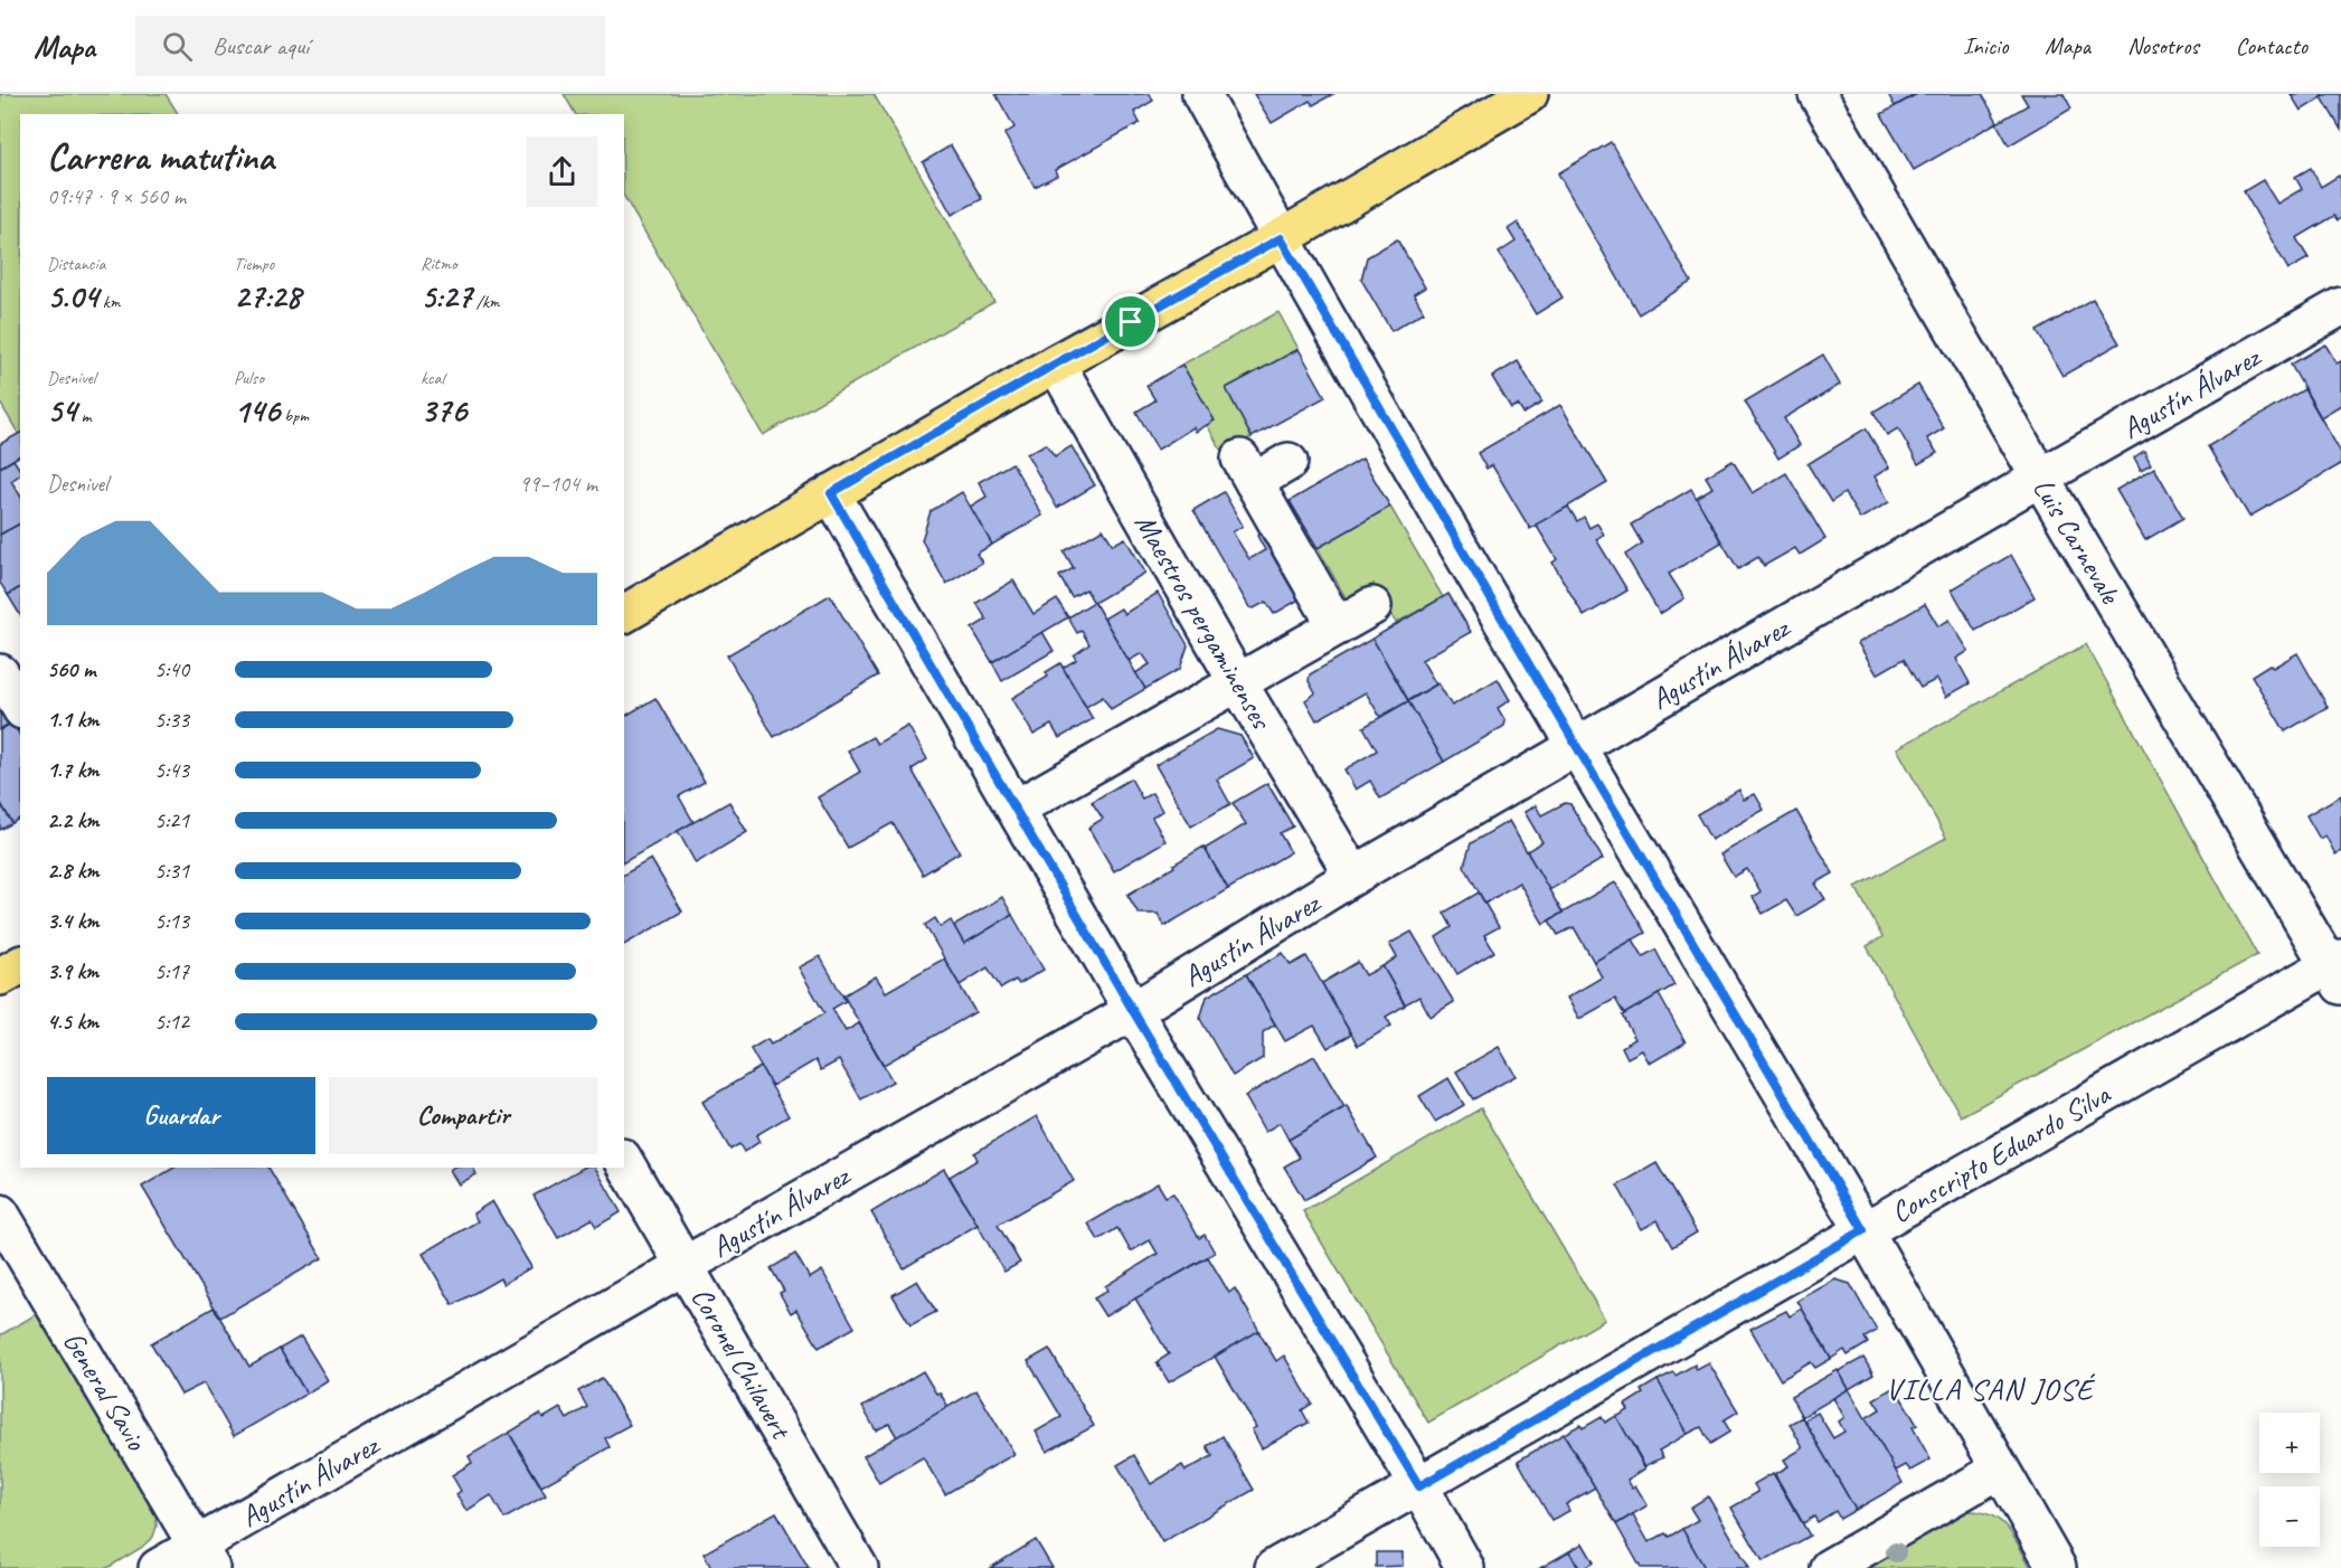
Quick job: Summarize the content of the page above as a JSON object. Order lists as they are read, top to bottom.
{
  "streets": {
    "street": [
      "Agustín Álvarez",
      "Luis Carnevale",
      "Maestros pergaminenses",
      "Conscripto Eduardo Silva",
      "Coronel Chilavert",
      "General Savio"
    ]
  },
  "crossings": [
    ["Agustín Álvarez", "Luis Carnevale"],
    ["Agustín Álvarez", "Maestros pergaminenses"],
    ["Agustín Álvarez", "Coronel Chilavert"],
    ["Agustín Álvarez", "General Savio"],
    ["Luis Carnevale", "Conscripto Eduardo Silva"]
  ],
  "districts": ["VILLA SAN JOSÉ"],
  "page": {
    "header": "Mapa",
    "search": "Buscar aquí",
    "nav": [
      "Inicio",
      "Mapa",
      "Nosotros",
      "Contacto"
    ],
    "heading": ["Carrera matutina", "09:47 · 9 × 560 m"],
    "stats": [
      ["Distancia", "5.04 km"],
      ["Tiempo", "27:28"],
      ["Ritmo", "5:27 /km"],
      ["Desnivel", "54 m"],
      ["Pulso", "146 bpm"],
      ["kcal", "376"]
    ],
    "chart": ["Desnivel", "99–104 m"],
    "list": [
      {
        "name": "560 m",
        "note": "5:40"
      },
      {
        "name": "1.1 km",
        "note": "5:33"
      },
      {
        "name": "1.7 km",
        "note": "5:43"
      },
      {
        "name": "2.2 km",
        "note": "5:21"
      },
      {
        "name": "2.8 km",
        "note": "5:31"
      },
      {
        "name": "3.4 km",
        "note": "5:13"
      },
      {
        "name": "3.9 km",
        "note": "5:17"
      },
      {
        "name": "4.5 km",
        "note": "5:12"
      }
    ],
    "buttons": ["Guardar", "Compartir"],
    "map_buttons": ["+", "−"]
  }
}
